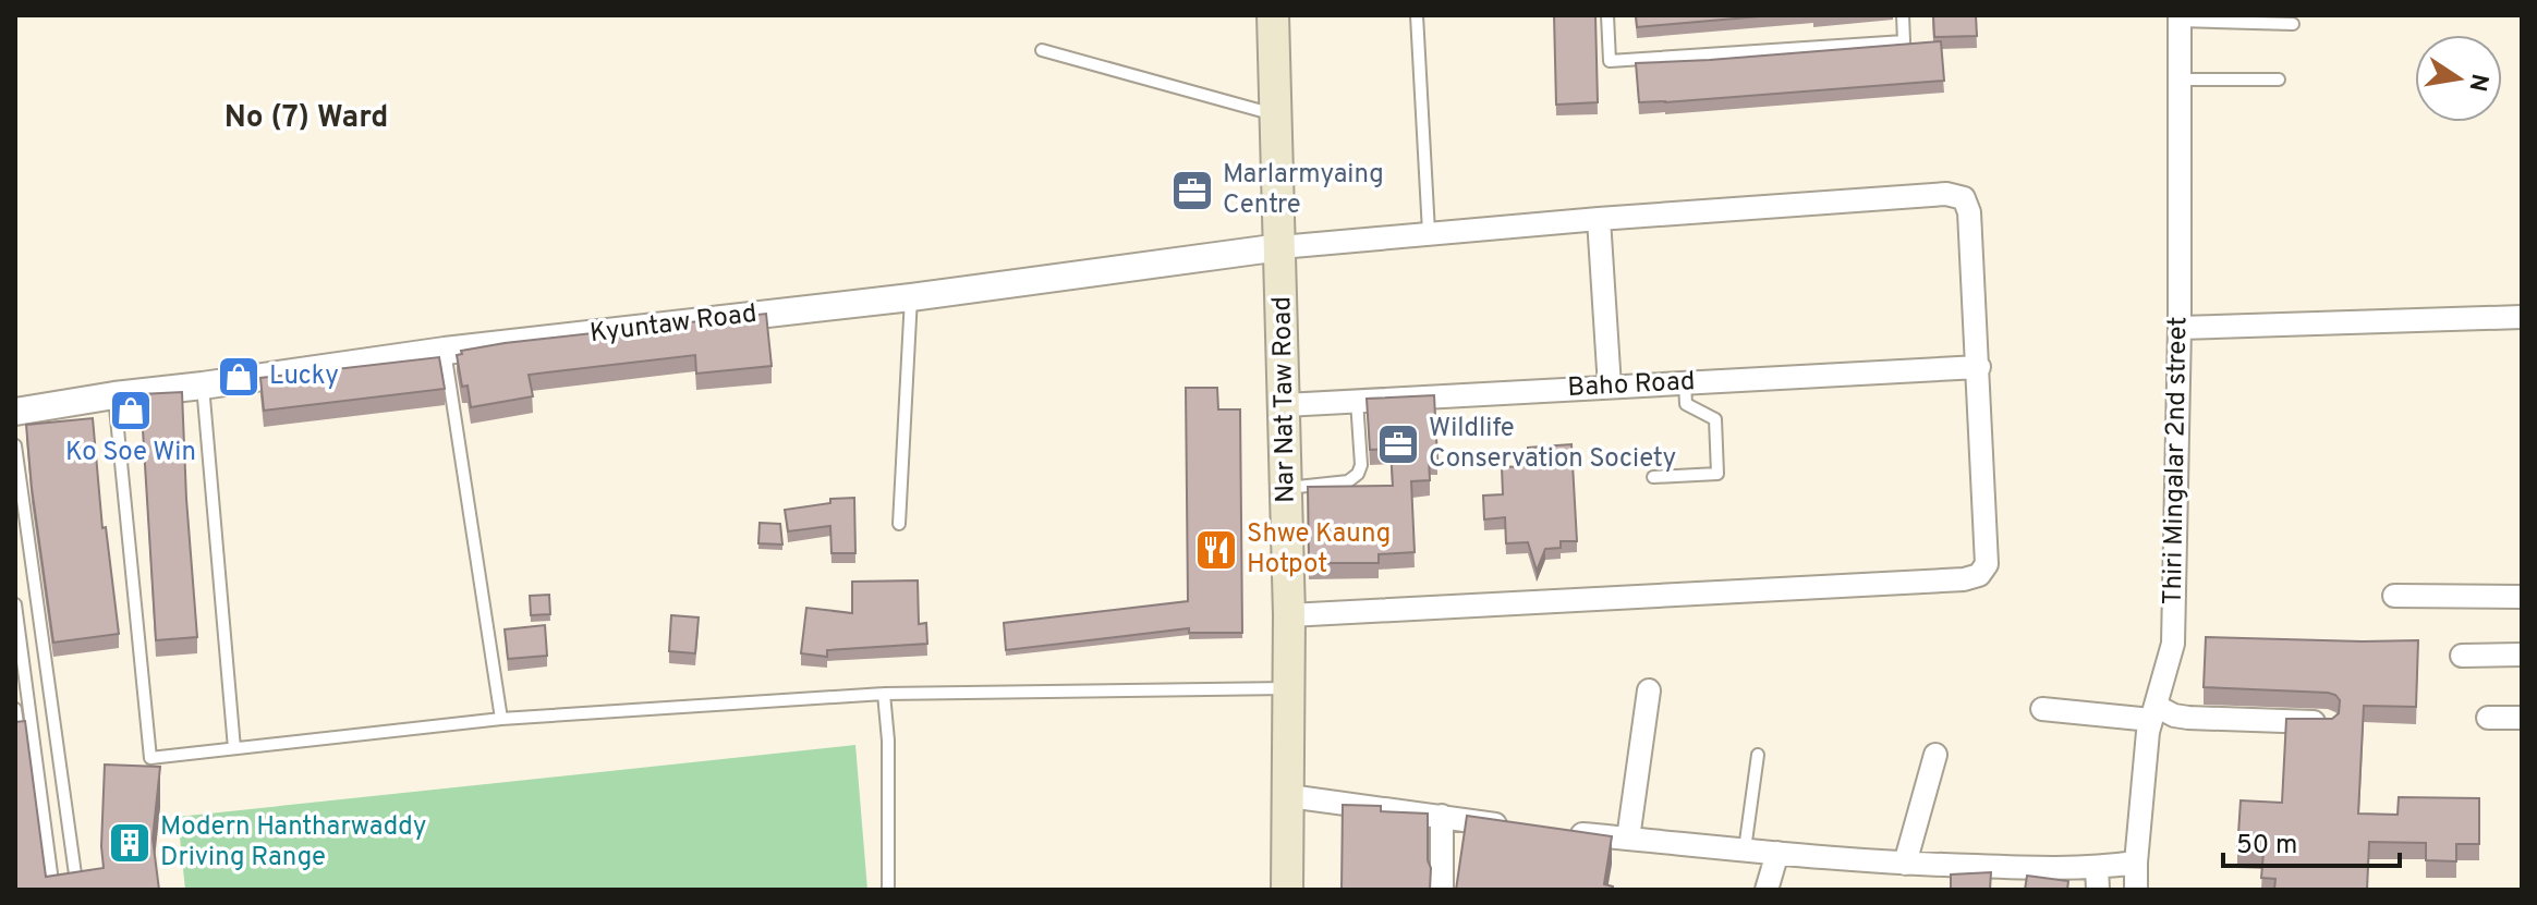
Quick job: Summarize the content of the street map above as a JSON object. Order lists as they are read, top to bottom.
{
  "streets": {
    "main road": ["Nar Nat Taw Road"],
    "street": ["Kyuntaw Road", "Baho Road", "Thiri Mingalar 2nd street"]
  },
  "crossings": [
    ["Kyuntaw Road", "Nar Nat Taw Road"],
    ["Baho Road", "Nar Nat Taw Road"]
  ],
  "districts": ["No (7) Ward"],
  "places": {
    "office": ["Marlarmyaing Centre", "Wildlife Conservation Society"],
    "shop": ["Lucky", "Ko Soe Win"],
    "restaurant": ["Shwe Kaung Hotpot"],
    "building": ["Modern Hantharwaddy Driving Range"]
  },
  "scale_bar": "50 m",
  "north": "right"
}
